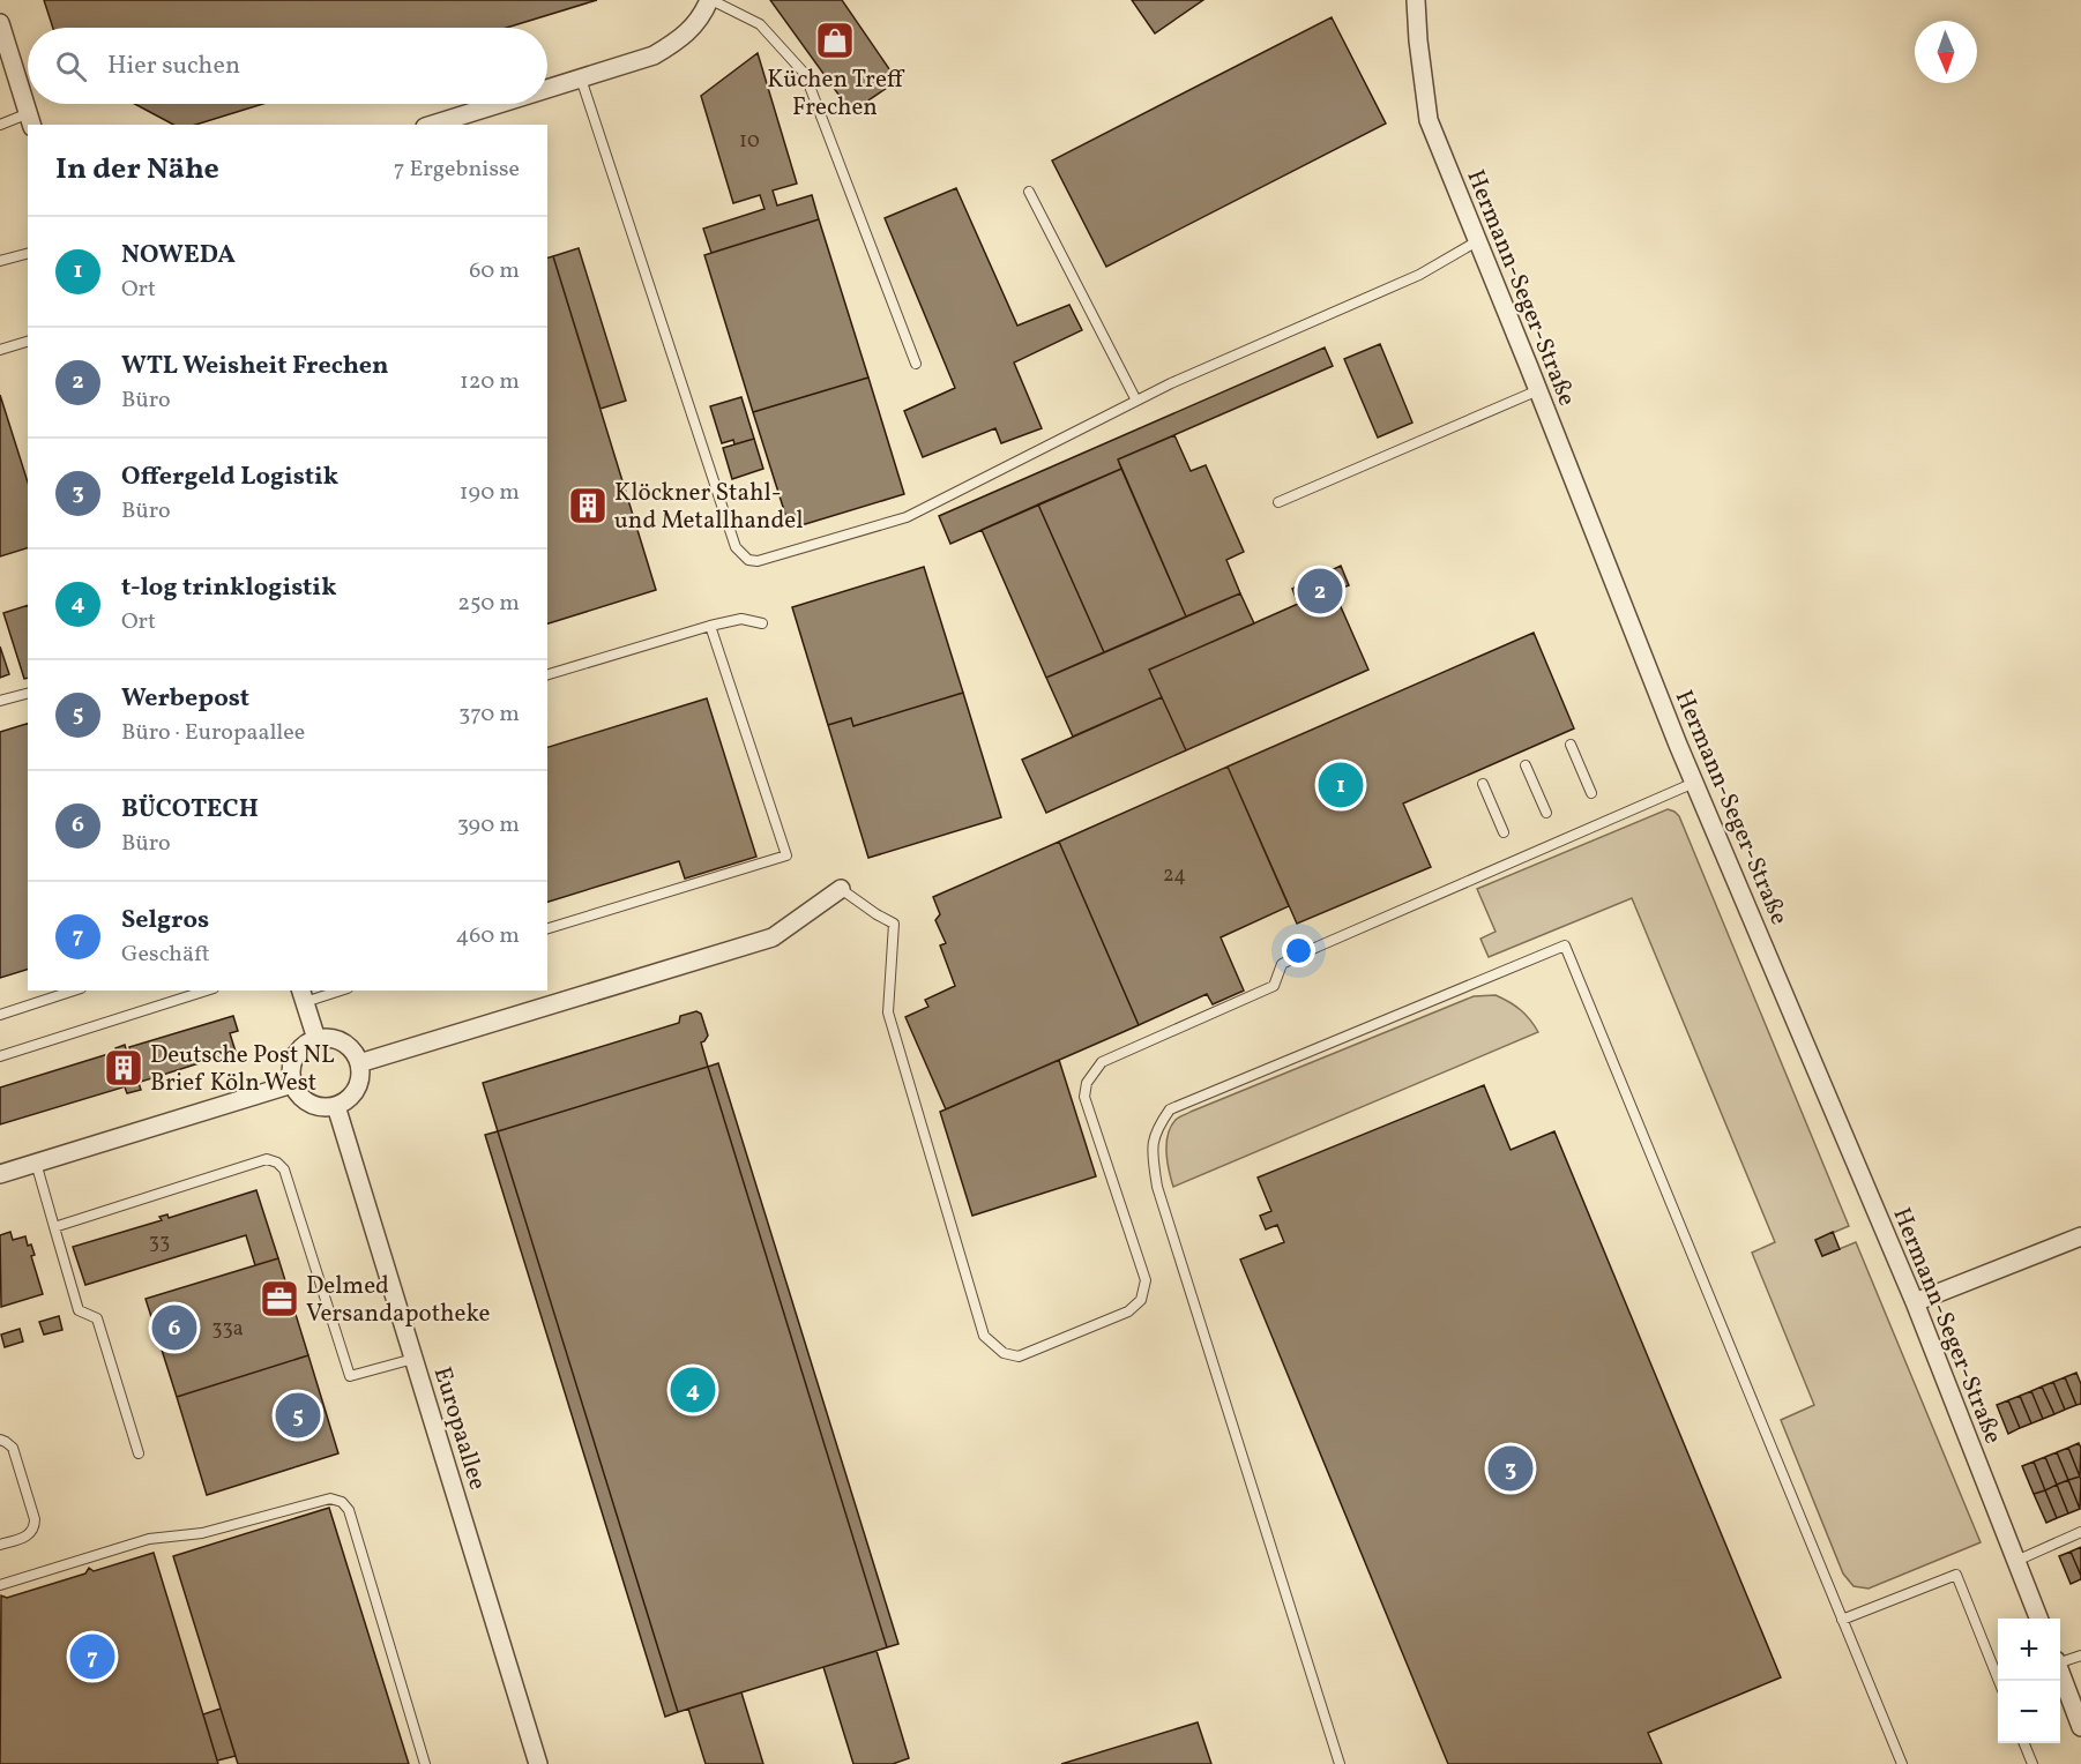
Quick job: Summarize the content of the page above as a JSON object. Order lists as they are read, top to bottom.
{
  "streets": {
    "street": ["Hermann-Seger-Straße", "Europaallee"]
  },
  "places": {
    "shop": ["Küchen Treff Frechen"],
    "building": ["Klöckner Stahl- und Metallhandel", "Deutsche Post NL Brief Köln West"],
    "office": ["Delmed Versandapotheke"]
  },
  "house_numbers": [
    "10",
    "24",
    "33",
    "33a"
  ],
  "north": "bottom",
  "page": {
    "search": "Hier suchen",
    "heading": ["In der Nähe", "7 Ergebnisse"],
    "list": [
      {
        "mark": "1",
        "name": "NOWEDA",
        "note": "Ort",
        "value": "60 m"
      },
      {
        "mark": "2",
        "name": "WTL Weisheit Frechen",
        "note": "Büro",
        "value": "120 m"
      },
      {
        "mark": "3",
        "name": "Offergeld Logistik",
        "note": "Büro",
        "value": "190 m"
      },
      {
        "mark": "4",
        "name": "t-log trinklogistik",
        "note": "Ort",
        "value": "250 m"
      },
      {
        "mark": "5",
        "name": "Werbepost",
        "note": "Büro · Europaallee",
        "value": "370 m"
      },
      {
        "mark": "6",
        "name": "BÜCOTECH",
        "note": "Büro",
        "value": "390 m"
      },
      {
        "mark": "7",
        "name": "Selgros",
        "note": "Geschäft",
        "value": "460 m"
      }
    ],
    "pins": [
      "2",
      "1",
      "6",
      "4",
      "5",
      "3",
      "7"
    ],
    "map_buttons": ["+", "−"]
  }
}
